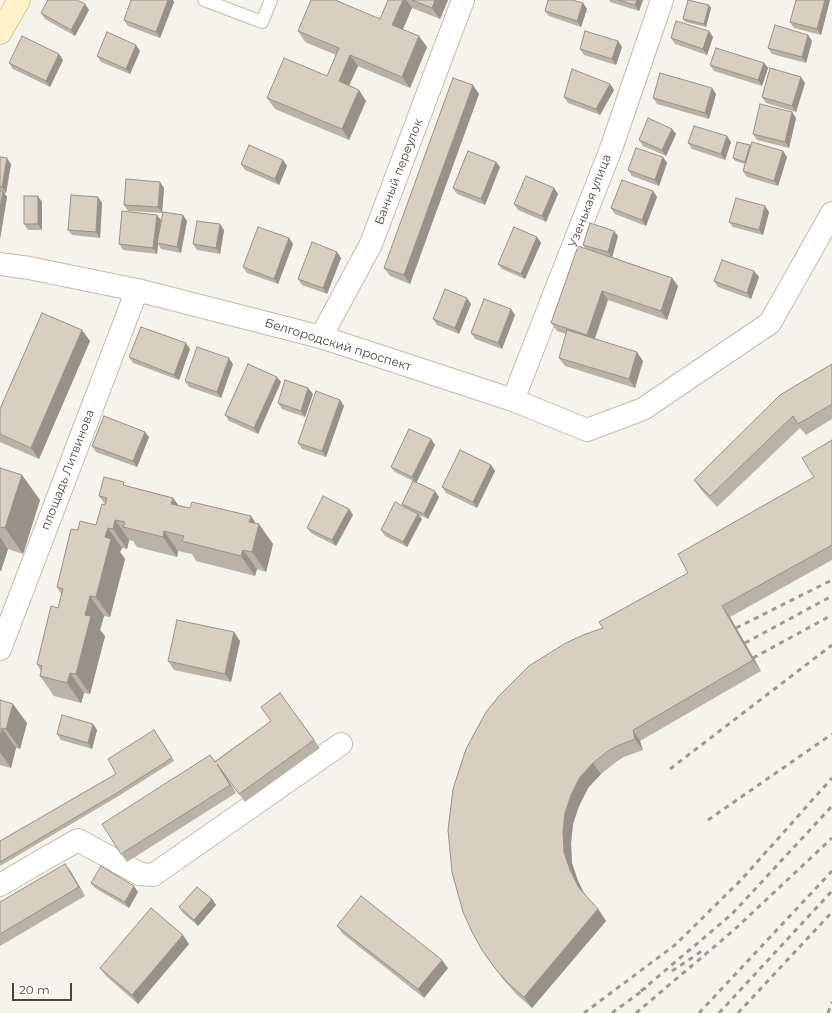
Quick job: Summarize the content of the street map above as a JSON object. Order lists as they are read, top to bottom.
{
  "streets": {
    "street": [
      "Банный переулок",
      "Узенькая улица",
      "Белгородский проспект",
      "площадь Литвинова"
    ]
  },
  "crossings": [
    ["Банный переулок", "Белгородский проспект"],
    ["Узенькая улица", "Белгородский проспект"],
    ["Белгородский проспект", "площадь Литвинова"]
  ],
  "scale_bar": "20 m"
}
